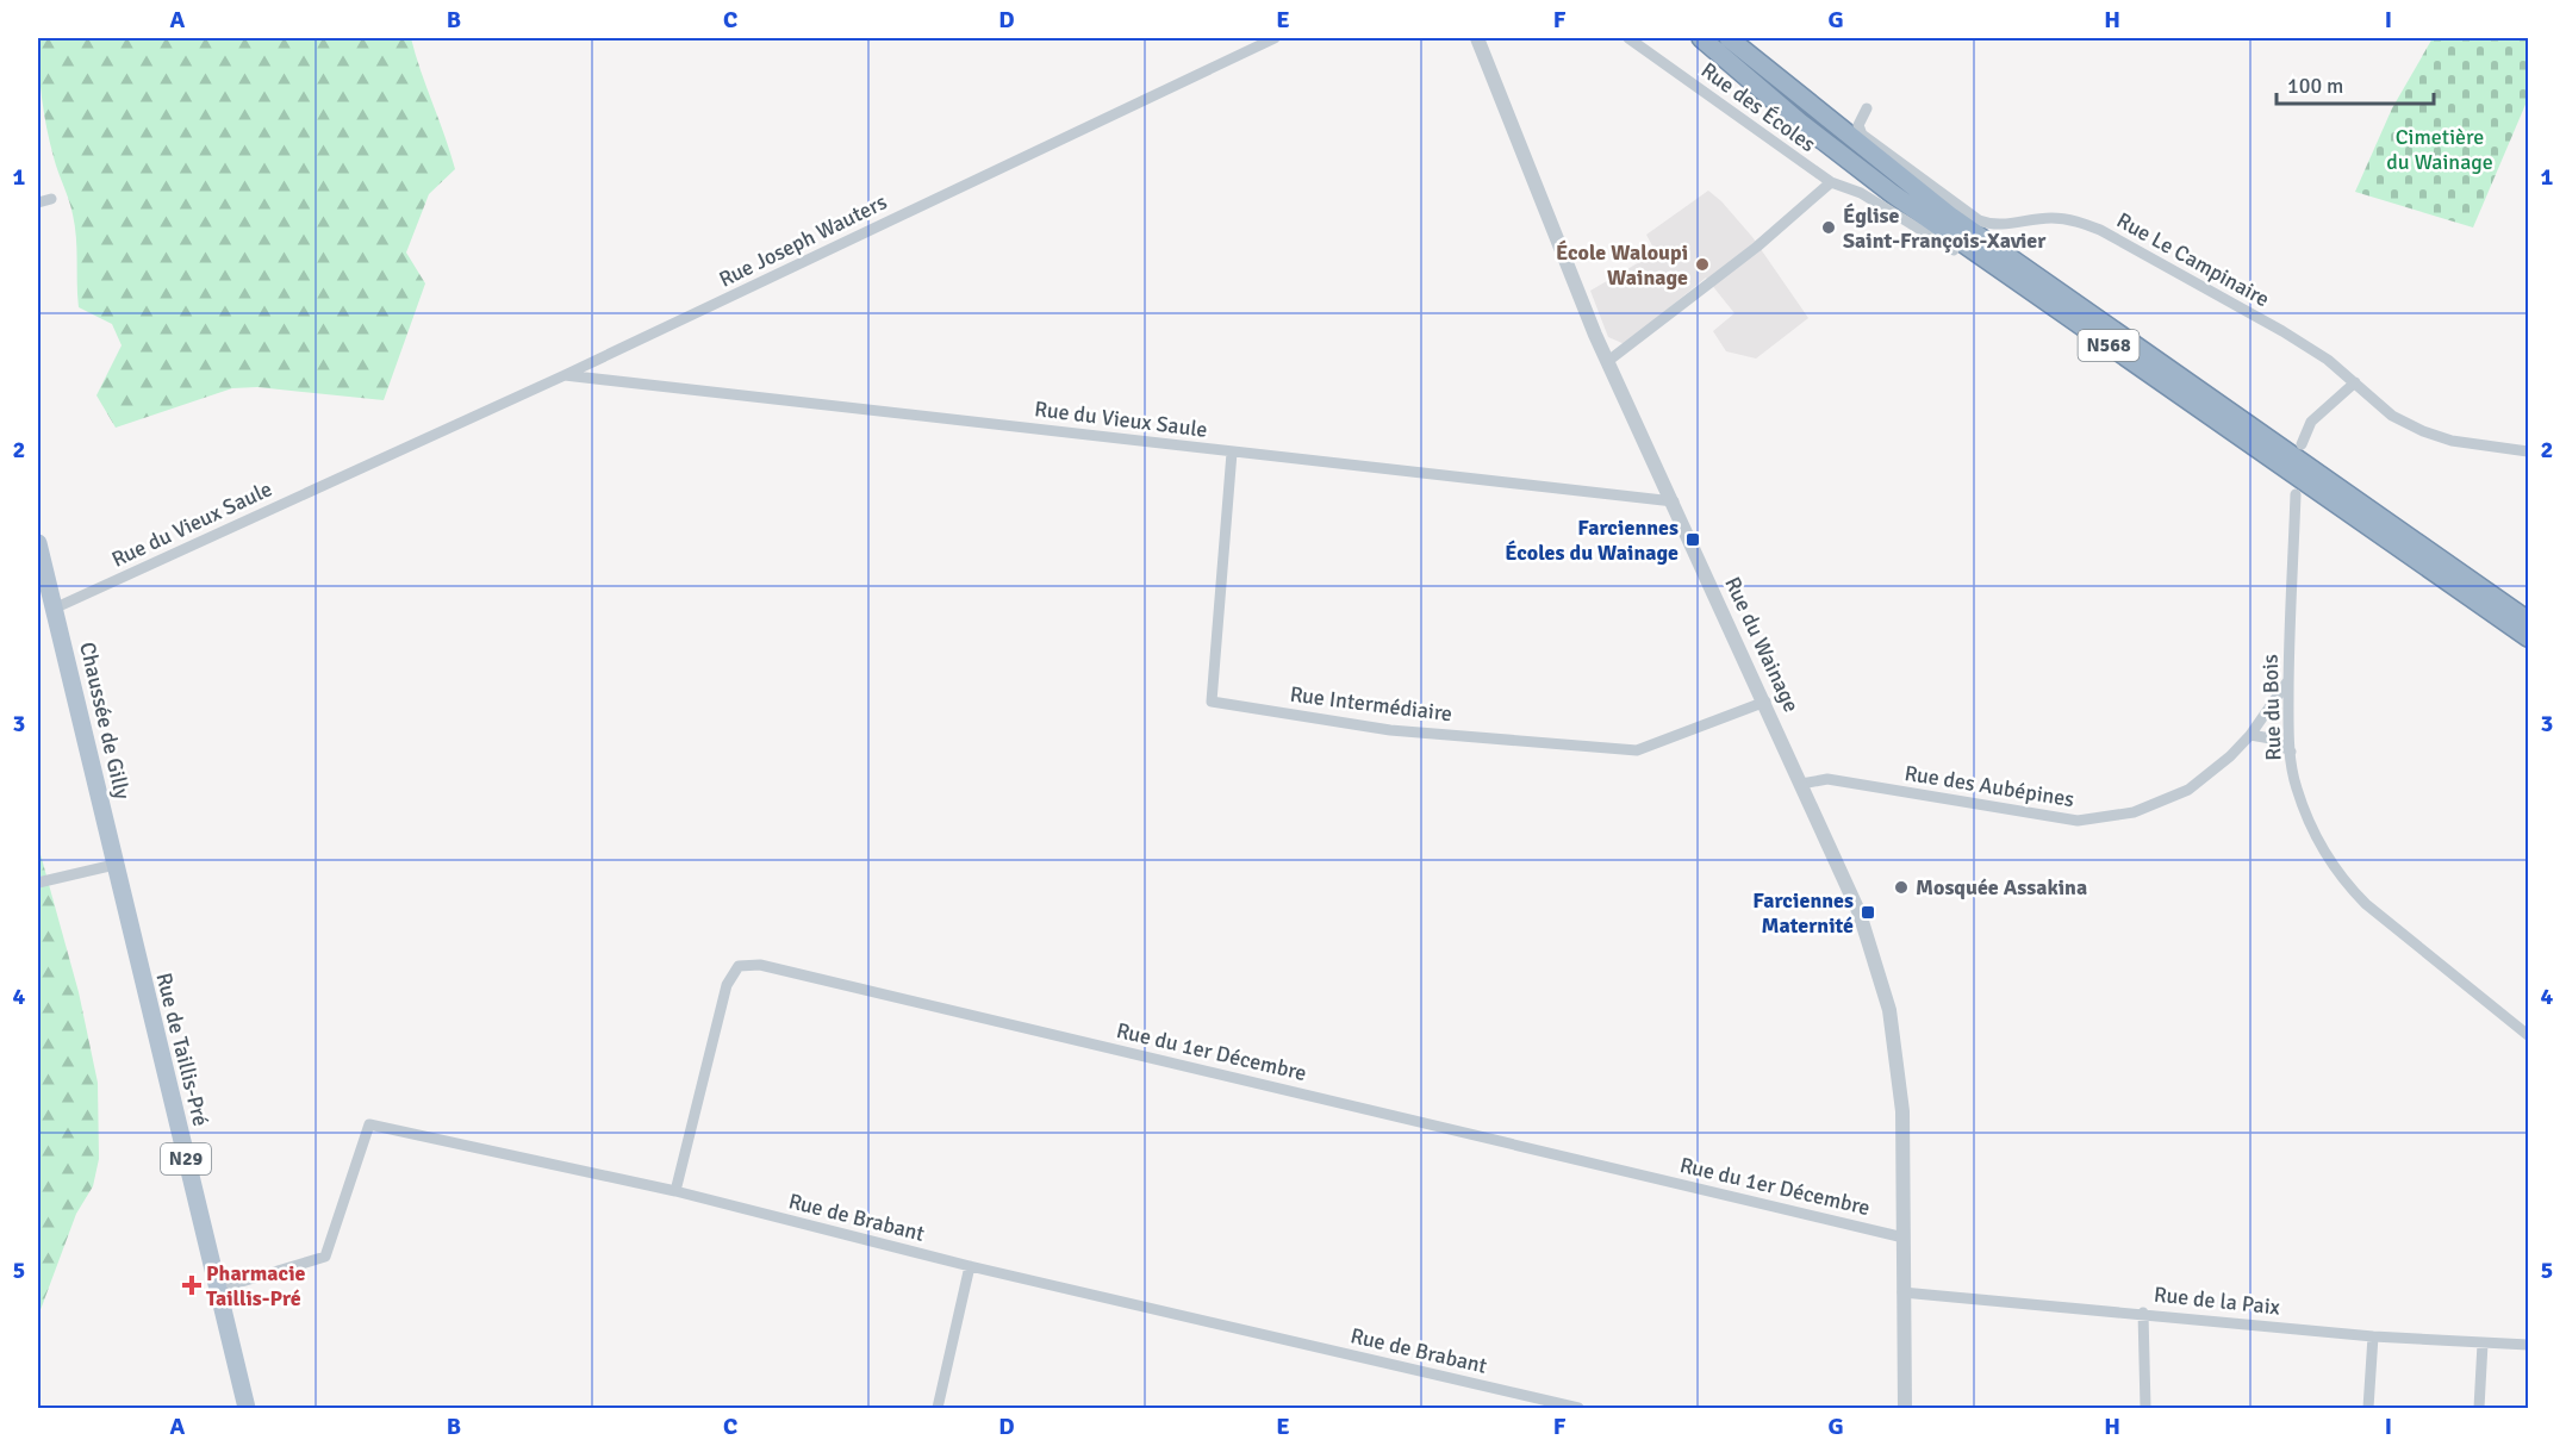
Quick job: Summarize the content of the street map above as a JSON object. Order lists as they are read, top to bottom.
{
  "streets": {
    "highway": ["N568"],
    "main road": ["Chaussée de Gilly", "Rue de Taillis-Pré", "N29"],
    "street": [
      "Rue des Écoles",
      "Rue Joseph Wauters",
      "Rue Le Campinaire",
      "Rue du Vieux Saule",
      "Rue du Wainage",
      "Rue Intermédiaire",
      "Rue du Bois",
      "Rue des Aubépines",
      "Rue du 1er Décembre",
      "Rue de Brabant",
      "Rue de la Paix"
    ]
  },
  "crossings": [
    ["Rue Joseph Wauters", "Rue du Vieux Saule"],
    ["Rue du Vieux Saule", "Rue du Wainage"],
    ["Rue du Vieux Saule", "Rue Intermédiaire"],
    ["Rue du Vieux Saule", "Chaussée de Gilly"],
    ["Rue du Wainage", "Rue Intermédiaire"],
    ["Rue du Wainage", "Rue des Aubépines"],
    ["Rue du Wainage", "Rue du 1er Décembre"],
    ["Rue du Wainage", "Rue de la Paix"],
    ["Rue du Bois", "Rue des Aubépines"],
    ["Chaussée de Gilly", "Rue de Taillis-Pré"],
    ["Rue de Taillis-Pré", "Rue de Brabant"],
    ["Rue du 1er Décembre", "Rue de Brabant"]
  ],
  "parks": ["Cimetière du Wainage"],
  "places": {
    "other": ["Église Saint-François-Xavier", "École Waloupi Wainage", "Mosquée Assakina"],
    "transit": ["Farciennes Écoles du Wainage", "Farciennes Maternité"],
    "health": ["Pharmacie Taillis-Pré"]
  },
  "scale_bar": "100 m",
  "grid": {
    "columns": [
      "A",
      "B",
      "C",
      "D",
      "E",
      "F",
      "G",
      "H",
      "I"
    ],
    "rows": [
      "1",
      "2",
      "3",
      "4",
      "5"
    ]
  }
}
